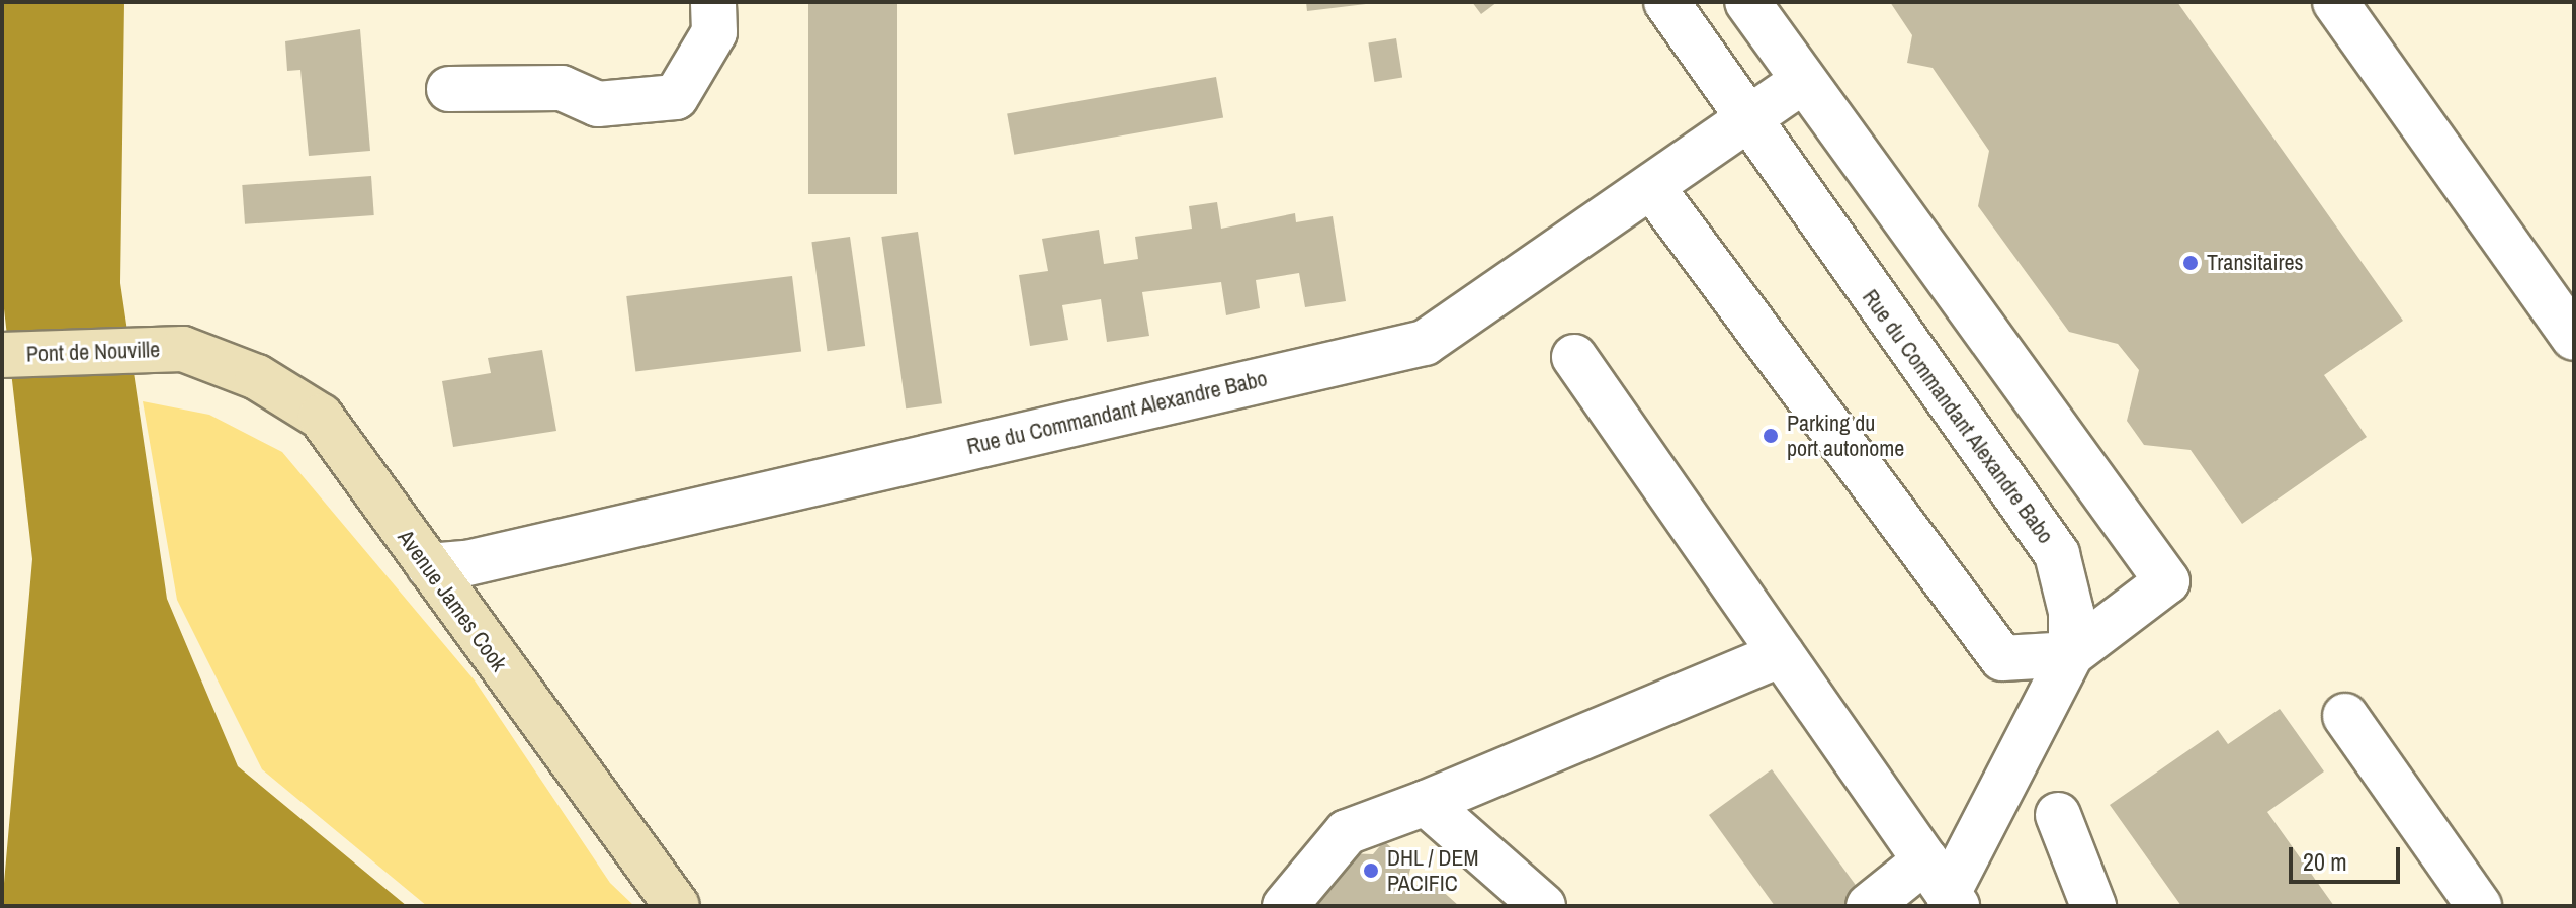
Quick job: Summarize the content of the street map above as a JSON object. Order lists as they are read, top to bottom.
{
  "streets": {
    "main road": ["Pont de Nouville", "Avenue James Cook"],
    "street": ["Rue du Commandant Alexandre Babo"]
  },
  "crossings": [
    ["Pont de Nouville", "Avenue James Cook"],
    ["Rue du Commandant Alexandre Babo", "Avenue James Cook"]
  ],
  "places": ["Transitaires", "Parking du port autonome", "DHL / DEM PACIFIC"],
  "scale_bar": "20 m"
}
